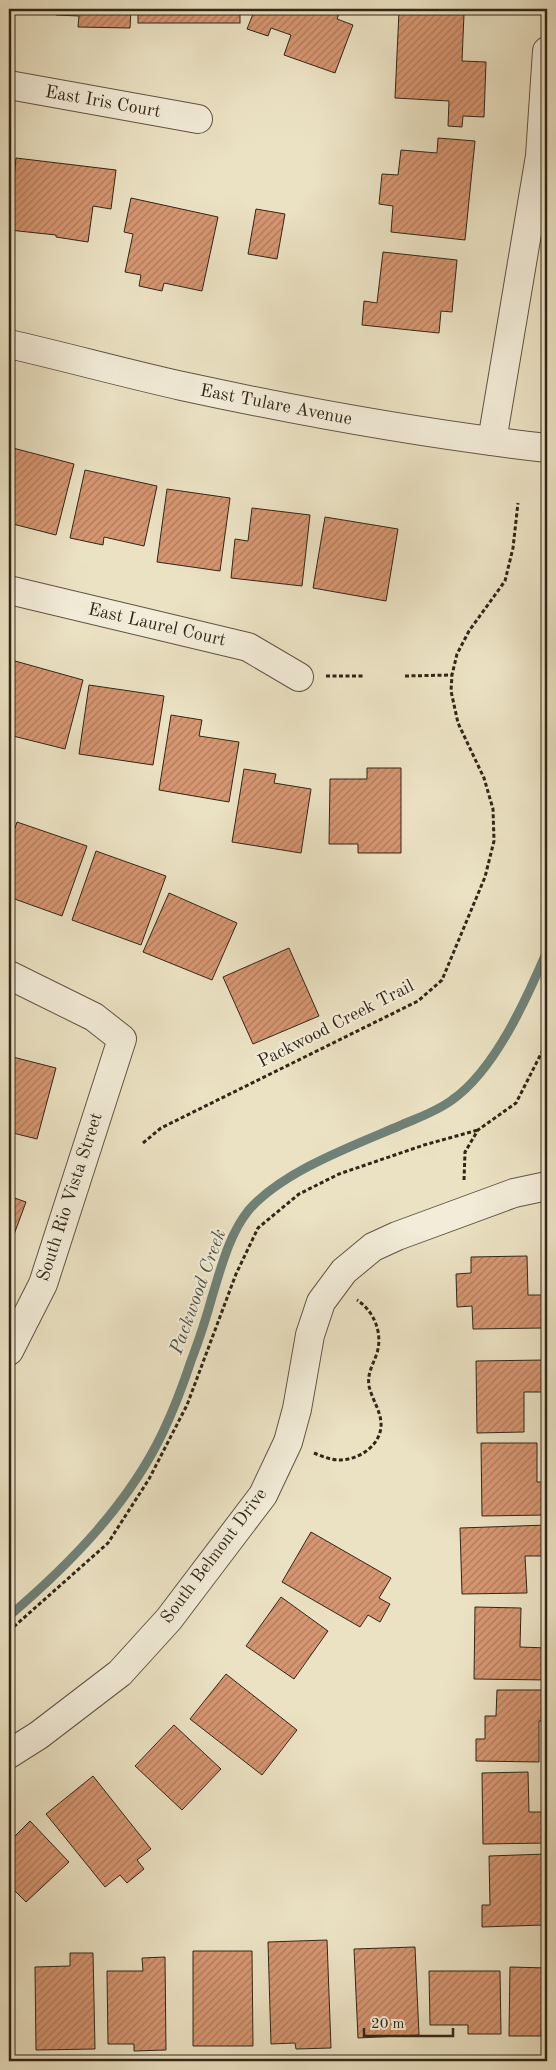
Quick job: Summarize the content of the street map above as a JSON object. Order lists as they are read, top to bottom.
{
  "streets": {
    "street": [
      "East Iris Court",
      "East Tulare Avenue",
      "East Laurel Court",
      "South Rio Vista Street",
      "South Belmont Drive"
    ],
    "path": ["Packwood Creek Trail"]
  },
  "water": ["Packwood Creek"],
  "scale_bar": "20 m"
}
